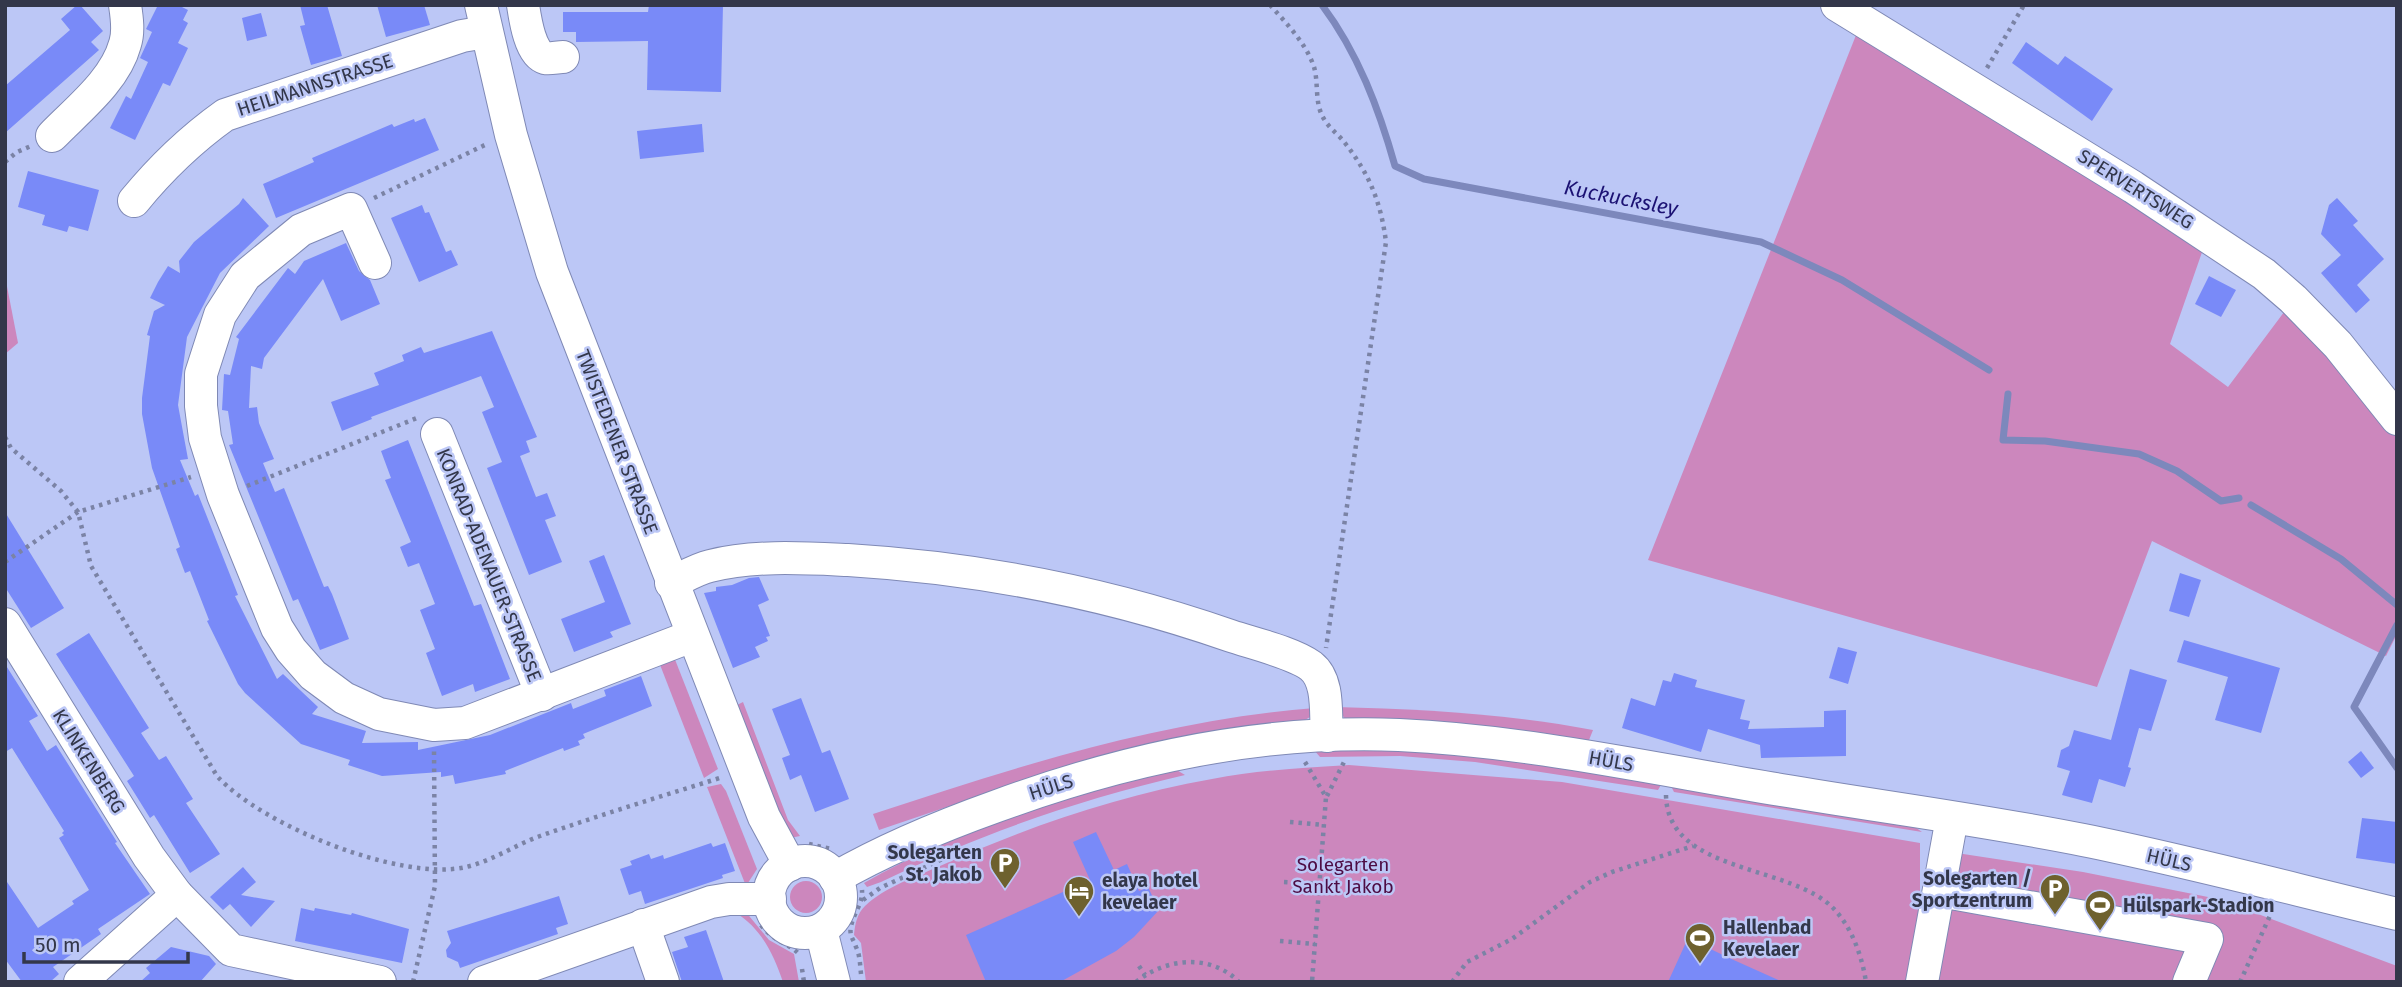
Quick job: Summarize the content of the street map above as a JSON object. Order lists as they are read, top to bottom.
{
  "streets": {
    "street": [
      "HEILMANNSTRASSE",
      "SPERVERTSWEG",
      "TWISTEDENER STRASSE",
      "KONRAD-ADENAUER-STRASSE",
      "KLINKENBERG",
      "HÜLS"
    ]
  },
  "crossings": [
    ["HEILMANNSTRASSE", "TWISTEDENER STRASSE"],
    ["TWISTEDENER STRASSE", "KONRAD-ADENAUER-STRASSE"],
    ["TWISTEDENER STRASSE", "HÜLS"]
  ],
  "water": ["Kuckucksley"],
  "parks": ["Solegarten Sankt Jakob"],
  "places": {
    "parking": ["Solegarten St. Jakob", "Solegarten / Sportzentrum"],
    "hotel": ["elaya hotel kevelaer"],
    "sports": ["Hülspark-Stadion", "Hallenbad Kevelaer"]
  },
  "scale_bar": "50 m"
}
